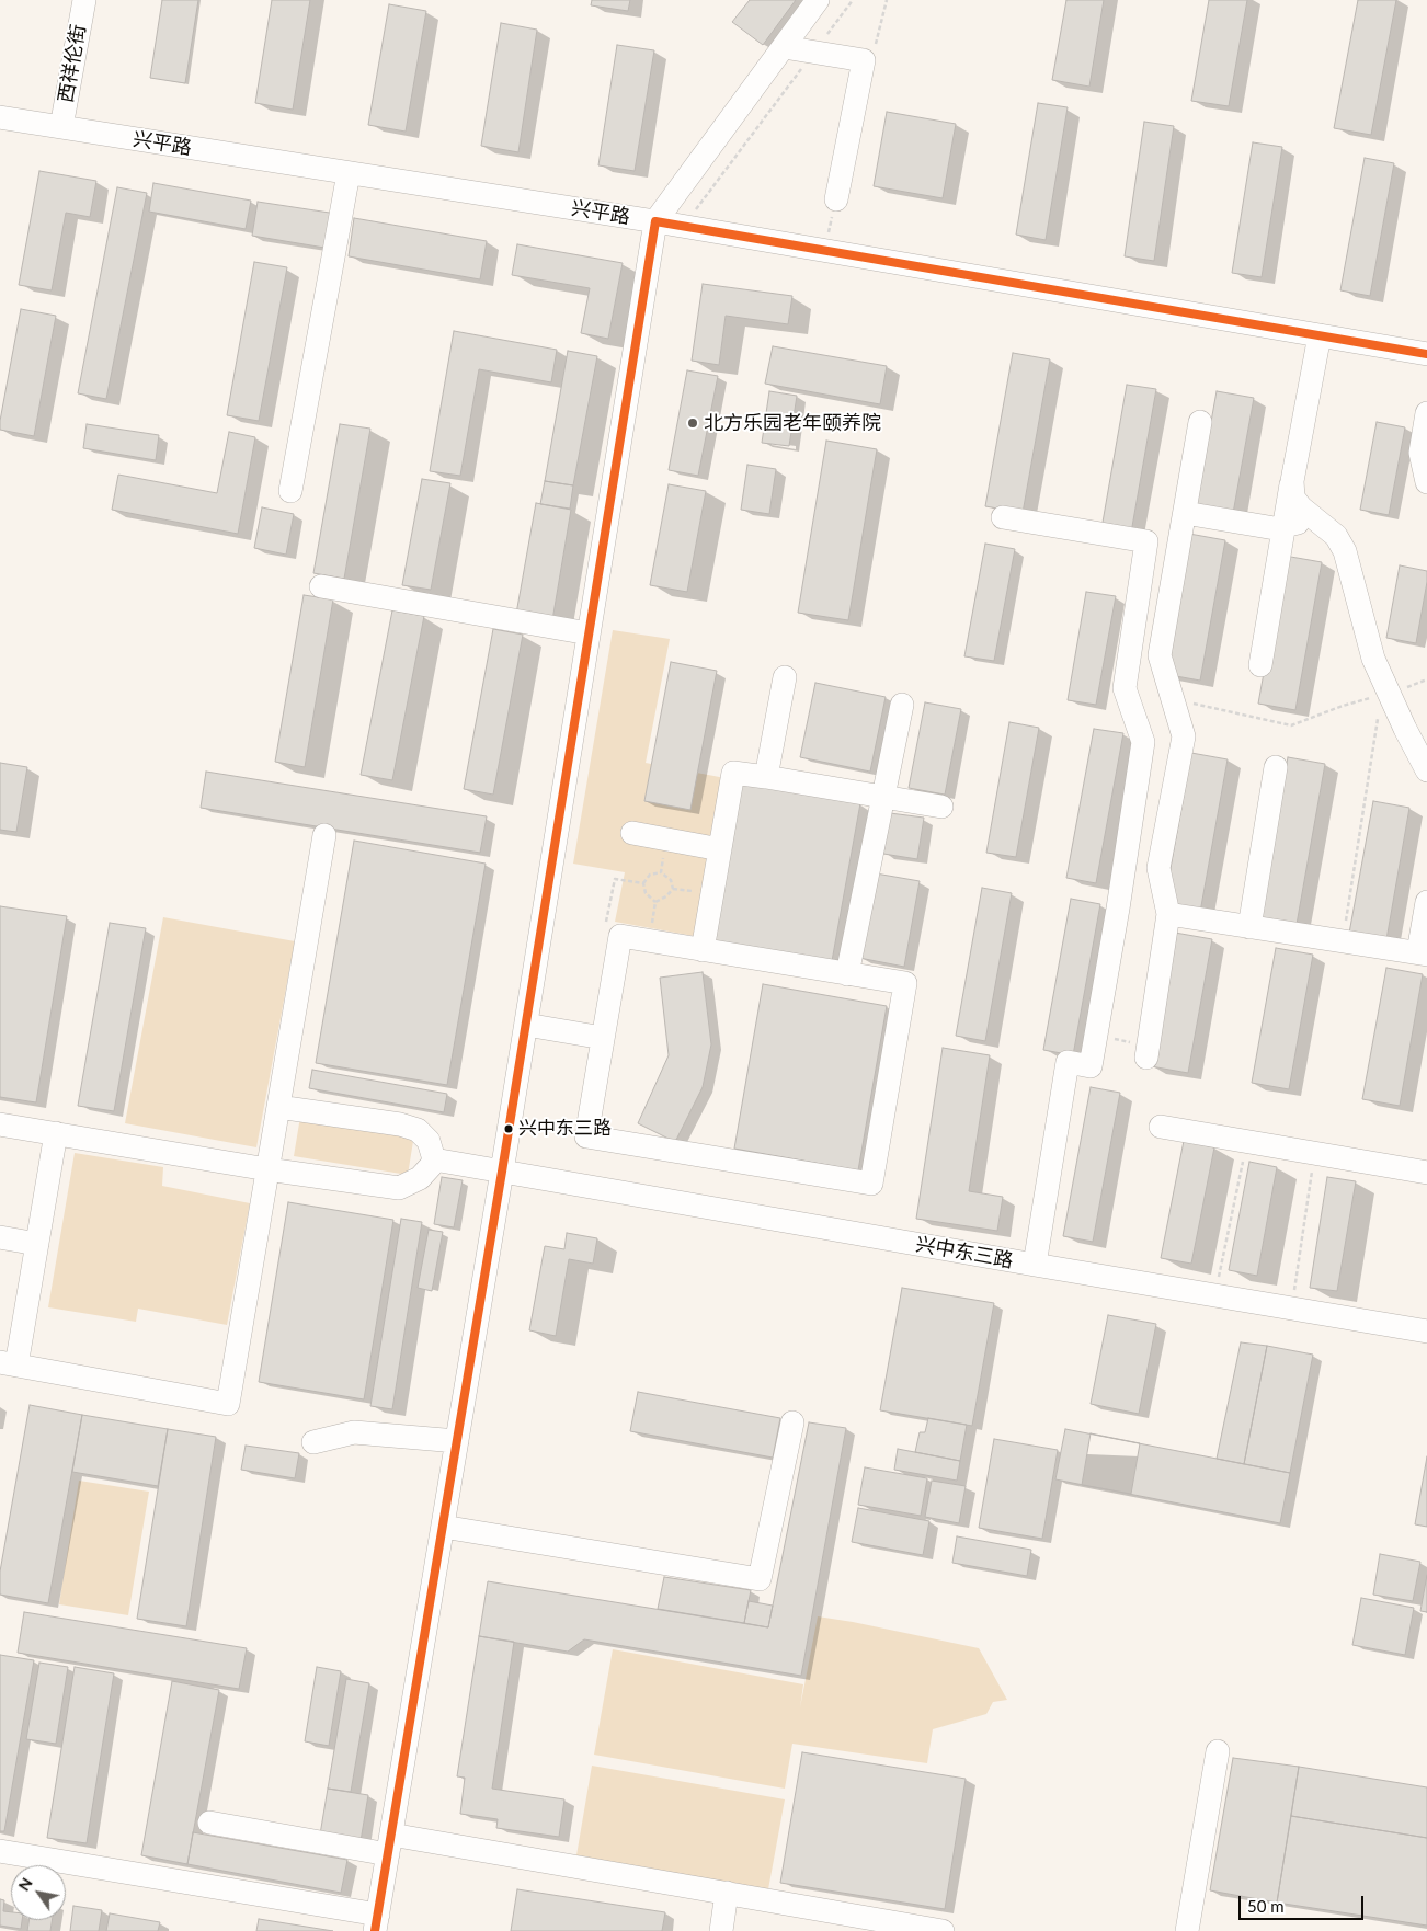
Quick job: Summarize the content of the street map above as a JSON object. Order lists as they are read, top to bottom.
{
  "streets": {
    "street": ["西祥伦街", "兴平路", "兴中东三路"]
  },
  "crossings": [
    ["西祥伦街", "兴平路"]
  ],
  "places": ["北方乐园老年颐养院", "兴中东三路"],
  "scale_bar": "50 m",
  "north": "top left"
}
